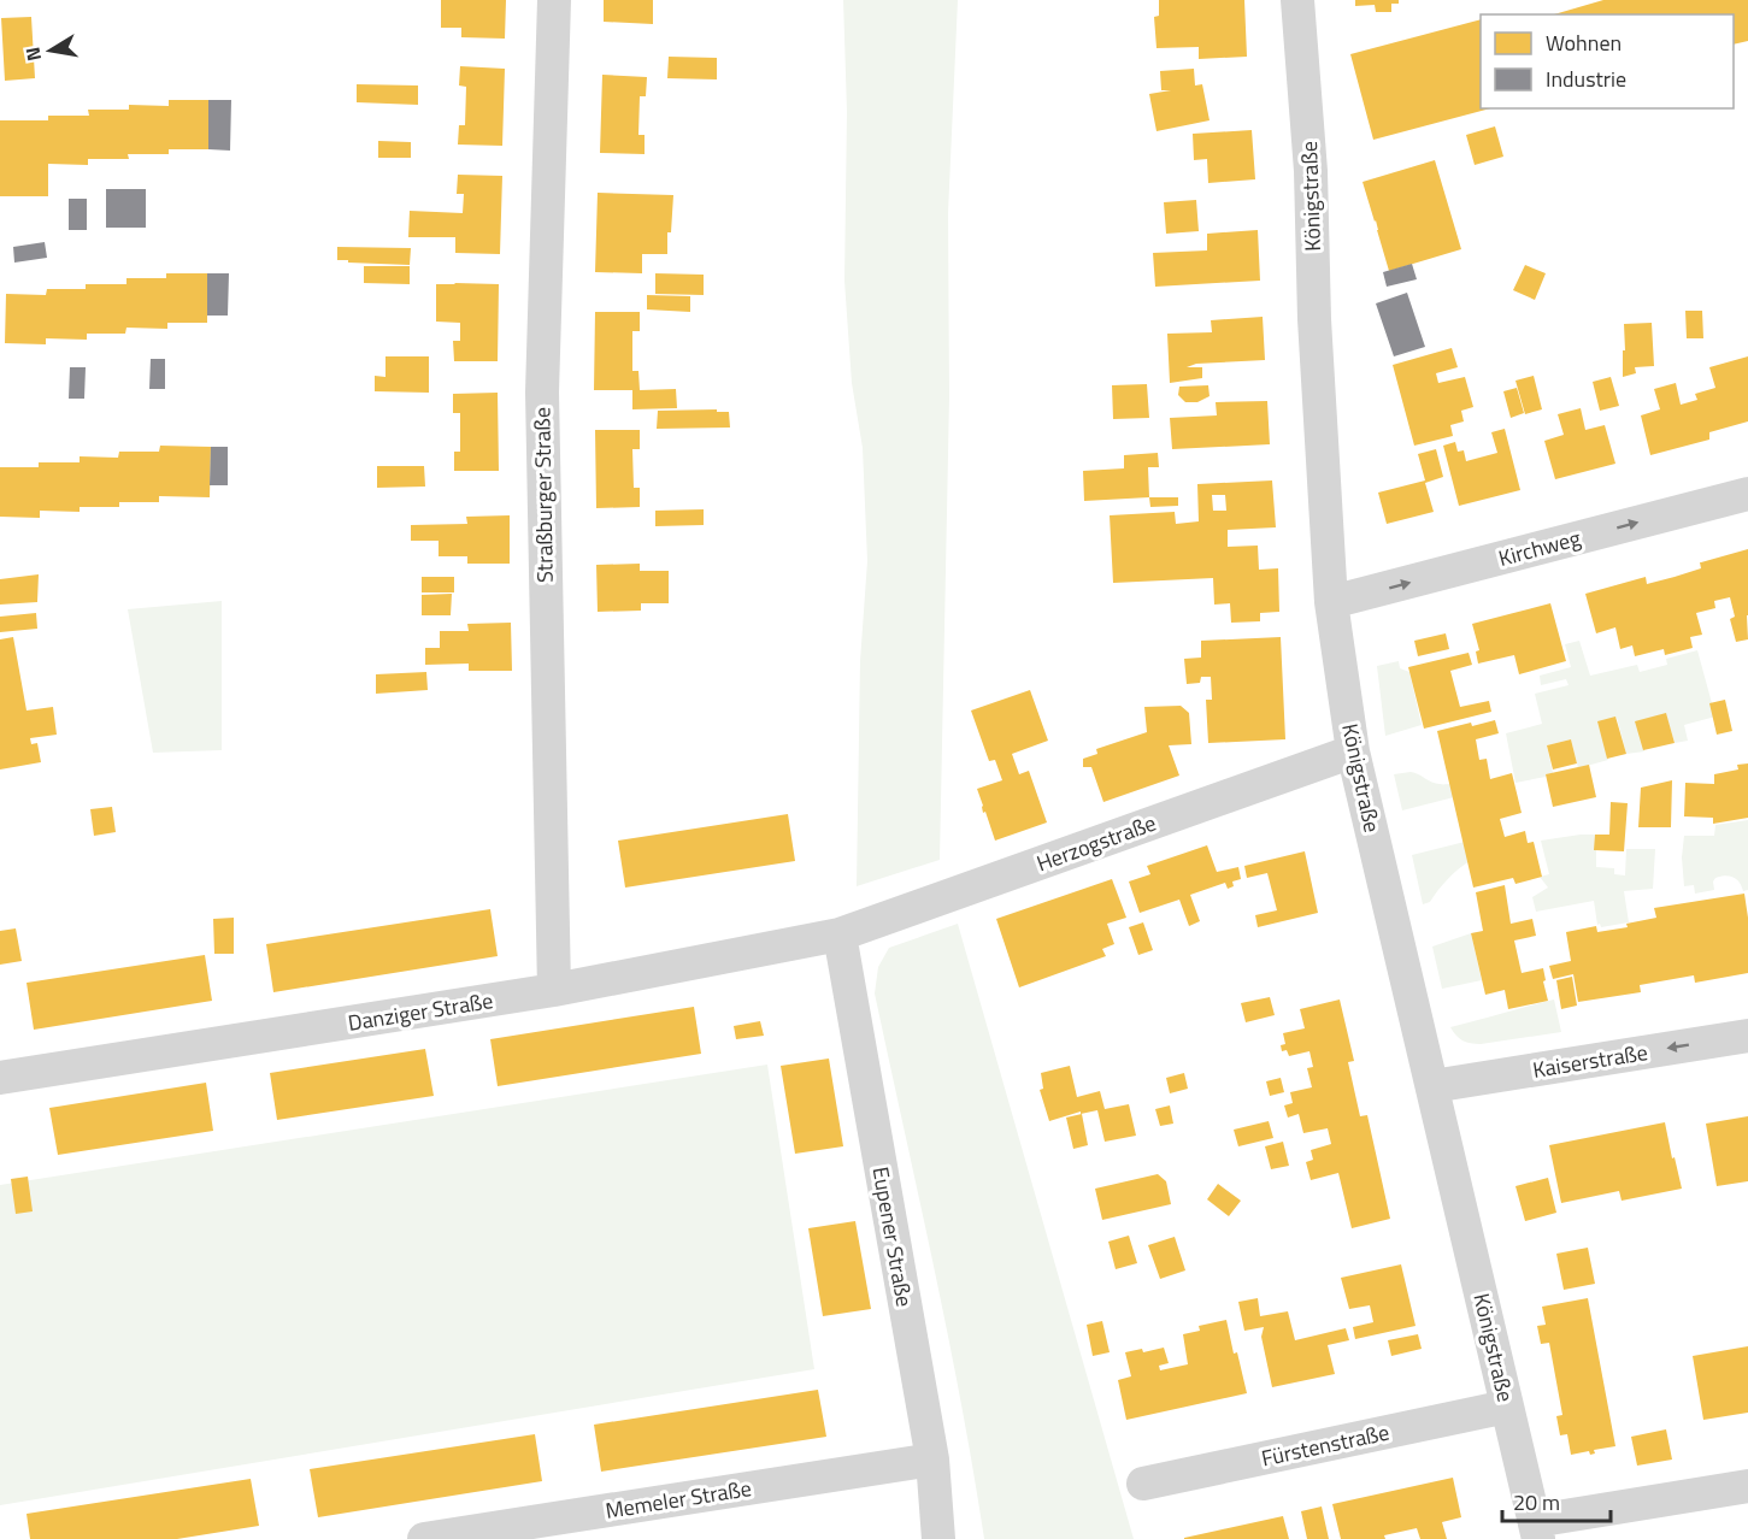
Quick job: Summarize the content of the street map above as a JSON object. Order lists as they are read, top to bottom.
{
  "streets": {
    "street": [
      "Königstraße",
      "Straßburger Straße",
      "Kirchweg",
      "Herzogstraße",
      "Danziger Straße",
      "Kaiserstraße",
      "Eupener Straße",
      "Fürstenstraße",
      "Memeler Straße"
    ]
  },
  "crossings": [
    ["Königstraße", "Kirchweg"],
    ["Königstraße", "Herzogstraße"],
    ["Königstraße", "Kaiserstraße"],
    ["Königstraße", "Fürstenstraße"],
    ["Straßburger Straße", "Danziger Straße"],
    ["Herzogstraße", "Danziger Straße"],
    ["Herzogstraße", "Eupener Straße"],
    ["Danziger Straße", "Eupener Straße"],
    ["Eupener Straße", "Memeler Straße"]
  ],
  "one_way": ["Kirchweg", "Kaiserstraße"],
  "legend": ["Wohnen", "Industrie"],
  "scale_bar": "20 m",
  "north": "left"
}
